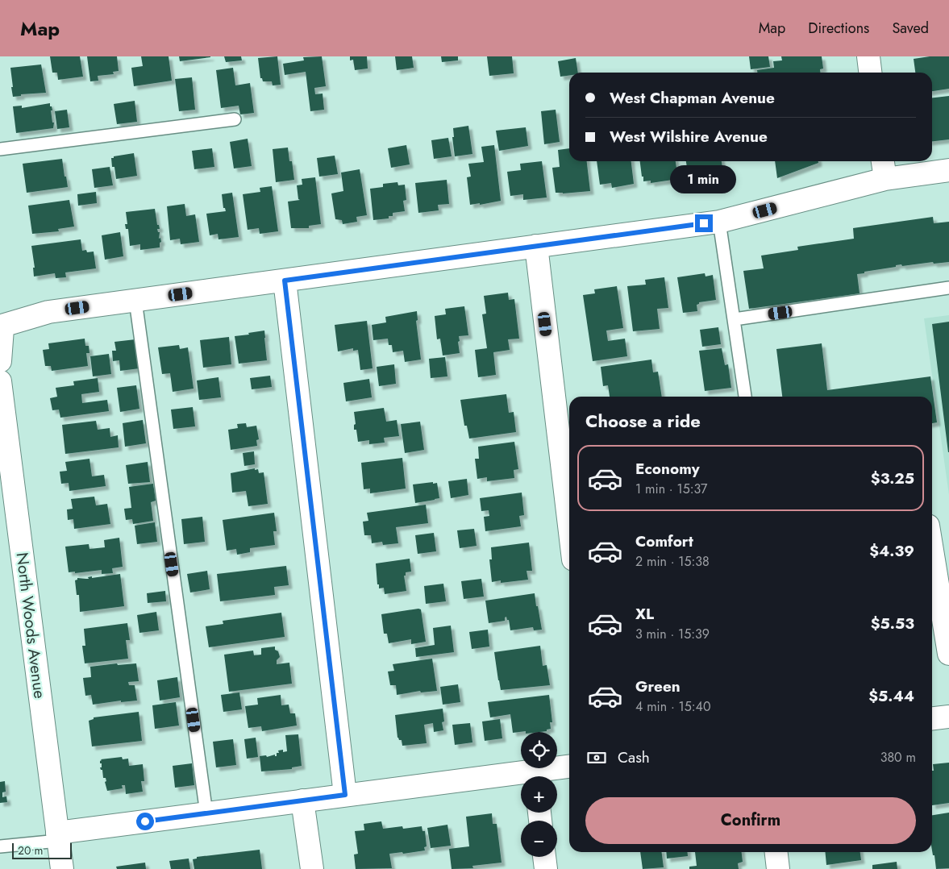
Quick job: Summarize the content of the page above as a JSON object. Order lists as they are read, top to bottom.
{
  "streets": {
    "street": ["North Woods Avenue"]
  },
  "scale_bar": "20 m",
  "page": {
    "header": "Map",
    "nav": ["Map", "Directions", "Saved"],
    "banner": ["West Chapman Avenue", "West Wilshire Avenue"],
    "bubble": "1 min",
    "heading": "Choose a ride",
    "list": [
      {
        "name": "Economy",
        "note": "1 min · 15:37",
        "value": "$3.25"
      },
      {
        "name": "Comfort",
        "note": "2 min · 15:38",
        "value": "$4.39"
      },
      {
        "name": "XL",
        "note": "3 min · 15:39",
        "value": "$5.53"
      },
      {
        "name": "Green",
        "note": "4 min · 15:40",
        "value": "$5.44"
      }
    ],
    "map_buttons": ["+", "−"],
    "pay": ["Cash", "380 m"],
    "buttons": "Confirm",
    "scale": "20 m"
  }
}
